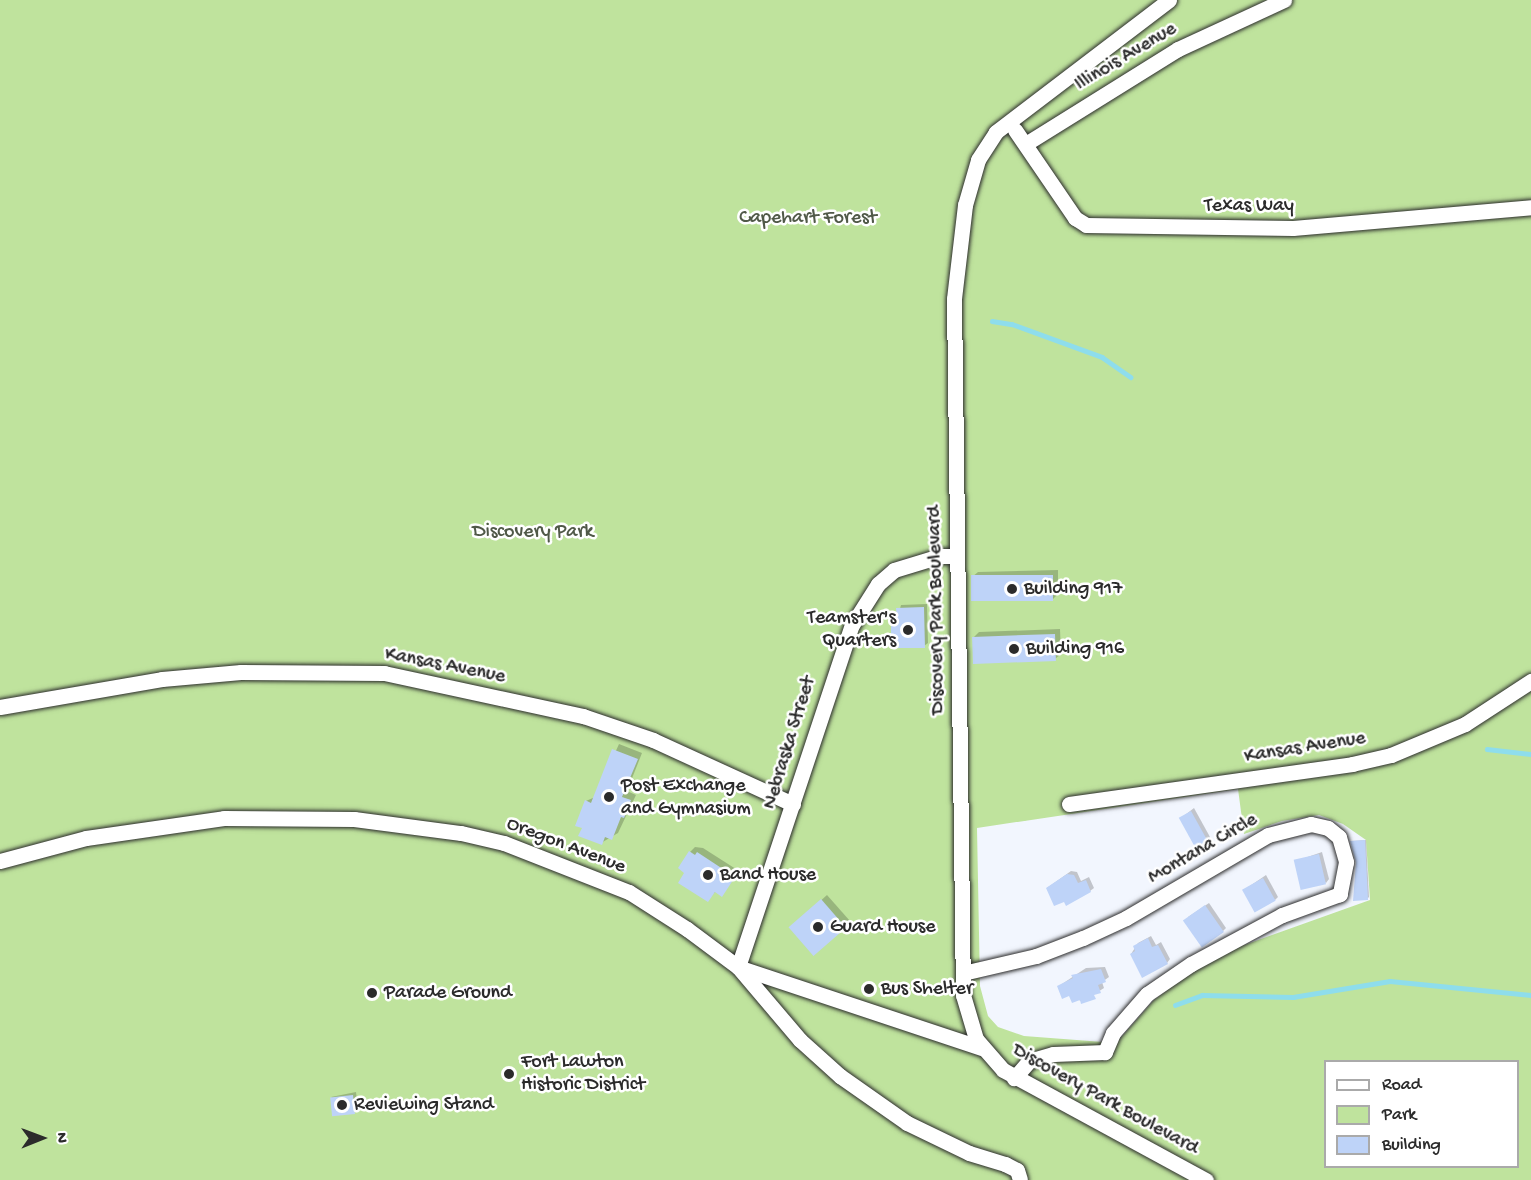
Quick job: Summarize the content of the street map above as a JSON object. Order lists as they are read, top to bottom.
{
  "streets": {
    "street": [
      "Illinois Avenue",
      "Texas Way",
      "Discovery Park Boulevard",
      "Kansas Avenue",
      "Nebraska Street",
      "Oregon Avenue",
      "Montana Circle"
    ]
  },
  "crossings": [
    ["Illinois Avenue", "Texas Way"],
    ["Discovery Park Boulevard", "Nebraska Street"],
    ["Discovery Park Boulevard", "Montana Circle"],
    ["Kansas Avenue", "Nebraska Street"],
    ["Nebraska Street", "Oregon Avenue"]
  ],
  "parks": ["Capehart Forest", "Discovery Park"],
  "places": [
    "Building 917",
    "Teamster's Quarters",
    "Building 916",
    "Post Exchange and Gymnasium",
    "Band House",
    "Guard House",
    "Bus Shelter",
    "Parade Ground",
    "Fort Lawton Historic District",
    "Reviewing Stand"
  ],
  "legend": ["Road", "Park", "Building"],
  "north": "right"
}
